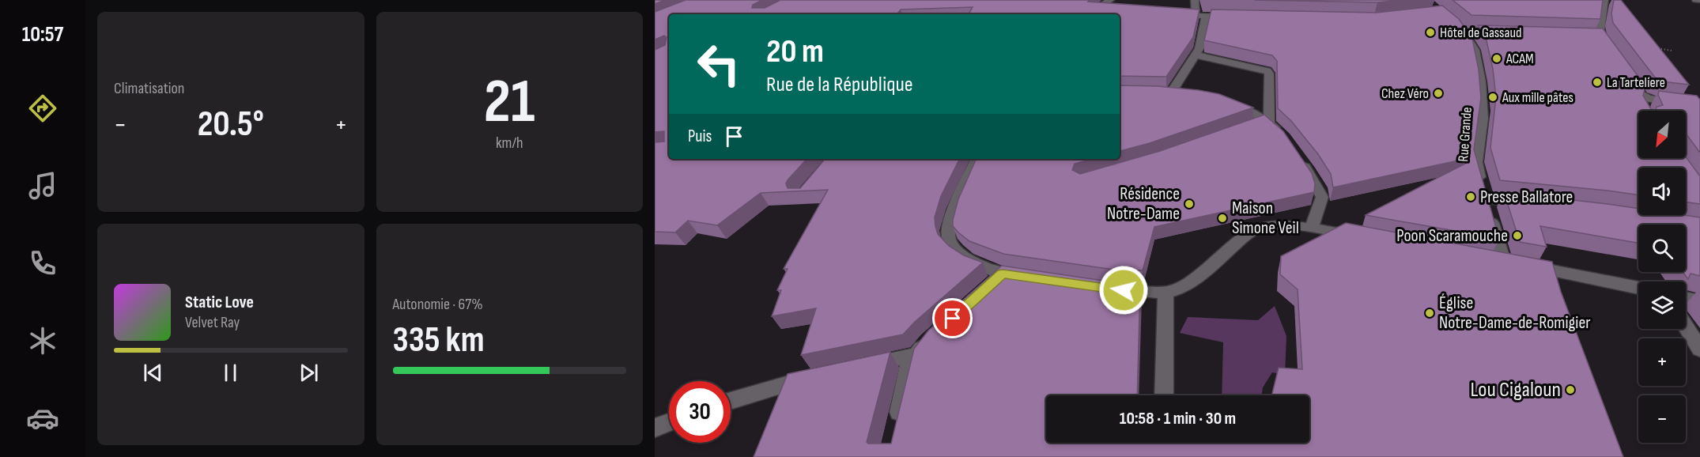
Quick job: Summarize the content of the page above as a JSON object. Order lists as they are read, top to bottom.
{
  "streets": {
    "street": ["Rue Grande"]
  },
  "places": [
    "Hôtel de Gassaud",
    "ACAM",
    "La Tarteliere",
    "Chez Véro",
    "Aux mille pâtes",
    "Presse Ballatore",
    "Résidence Notre-Dame",
    "Maison Simone Veil",
    "Poon Scaramouche",
    "Église Notre-Dame-de-Romigier",
    "Lou Cigaloun"
  ],
  "north": "bottom left",
  "page": {
    "tabs": "10:57",
    "tile": [
      "Climatisation",
      ["21", "km/h"],
      ["Autonomie · 67%", "335 km"]
    ],
    "turn": ["20 m", "Rue de la République"],
    "heat": ["−", "20.5°", "+"],
    "map_buttons": ["+", "−"],
    "then": "Puis",
    "song": ["Static Love", "Velvet Ray"],
    "limit": "30",
    "trip": "10:58 · 1 min · 30 m"
  }
}
